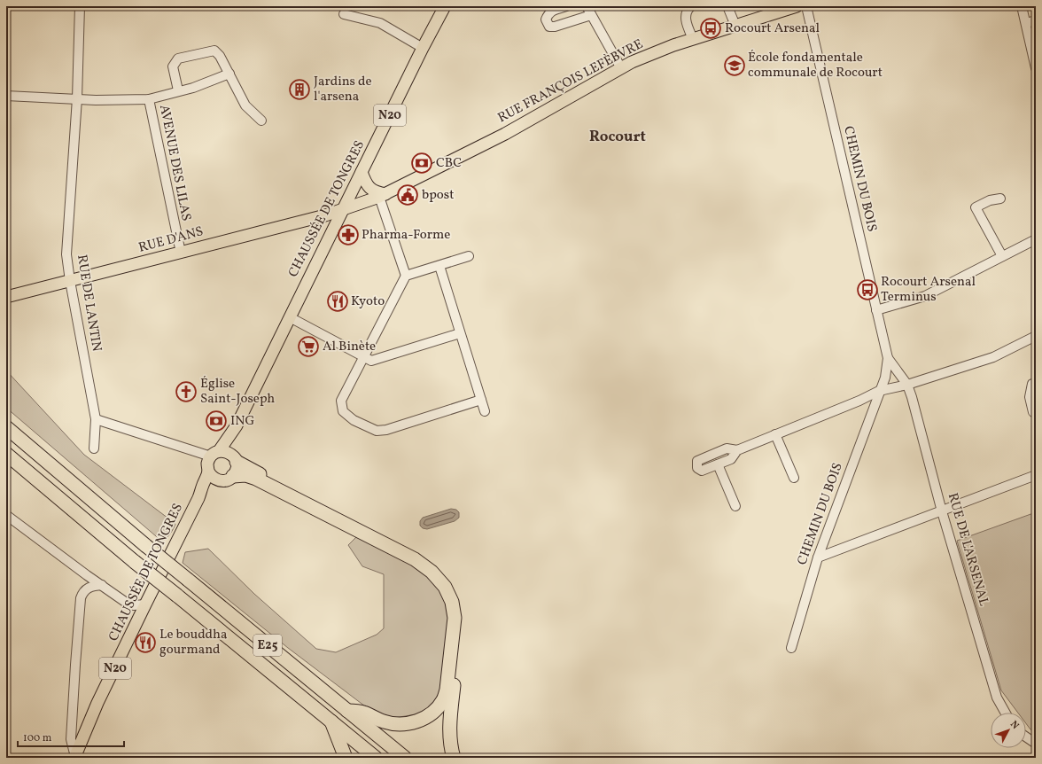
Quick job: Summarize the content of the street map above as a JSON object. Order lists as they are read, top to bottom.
{
  "streets": {
    "highway": ["E25"],
    "main road": [
      "RUE FRANÇOIS LEFÈBVRE",
      "N20",
      "CHAUSSÉE DE TONGRES",
      "RUE D'ANS"
    ],
    "street": [
      "AVENUE DES LILAS",
      "CHEMIN DU BOIS",
      "RUE DE LANTIN",
      "RUE DE L'ARSENAL"
    ]
  },
  "crossings": [
    ["RUE FRANÇOIS LEFÈBVRE", "CHAUSSÉE DE TONGRES"],
    ["RUE FRANÇOIS LEFÈBVRE", "RUE D'ANS"],
    ["AVENUE DES LILAS", "RUE D'ANS"],
    ["AVENUE DES LILAS", "RUE DE LANTIN"],
    ["CHEMIN DU BOIS", "RUE DE L'ARSENAL"],
    ["CHAUSSÉE DE TONGRES", "RUE D'ANS"],
    ["RUE D'ANS", "RUE DE LANTIN"]
  ],
  "districts": ["Rocourt"],
  "places": {
    "bus stop": ["Rocourt Arsenal", "Rocourt Arsenal Terminus"],
    "school or university": ["École fondamentale communale de Rocourt"],
    "building": ["Jardins de l'arsena"],
    "bank": ["CBC", "ING"],
    "public building": ["bpost"],
    "pharmacy": ["Pharma-Forme"],
    "restaurant": ["Kyoto", "Le bouddha gourmand"],
    "supermarket": ["Al Binète"],
    "church": ["Église Saint-Joseph"]
  },
  "scale_bar": "100 m",
  "north": "top right"
}
